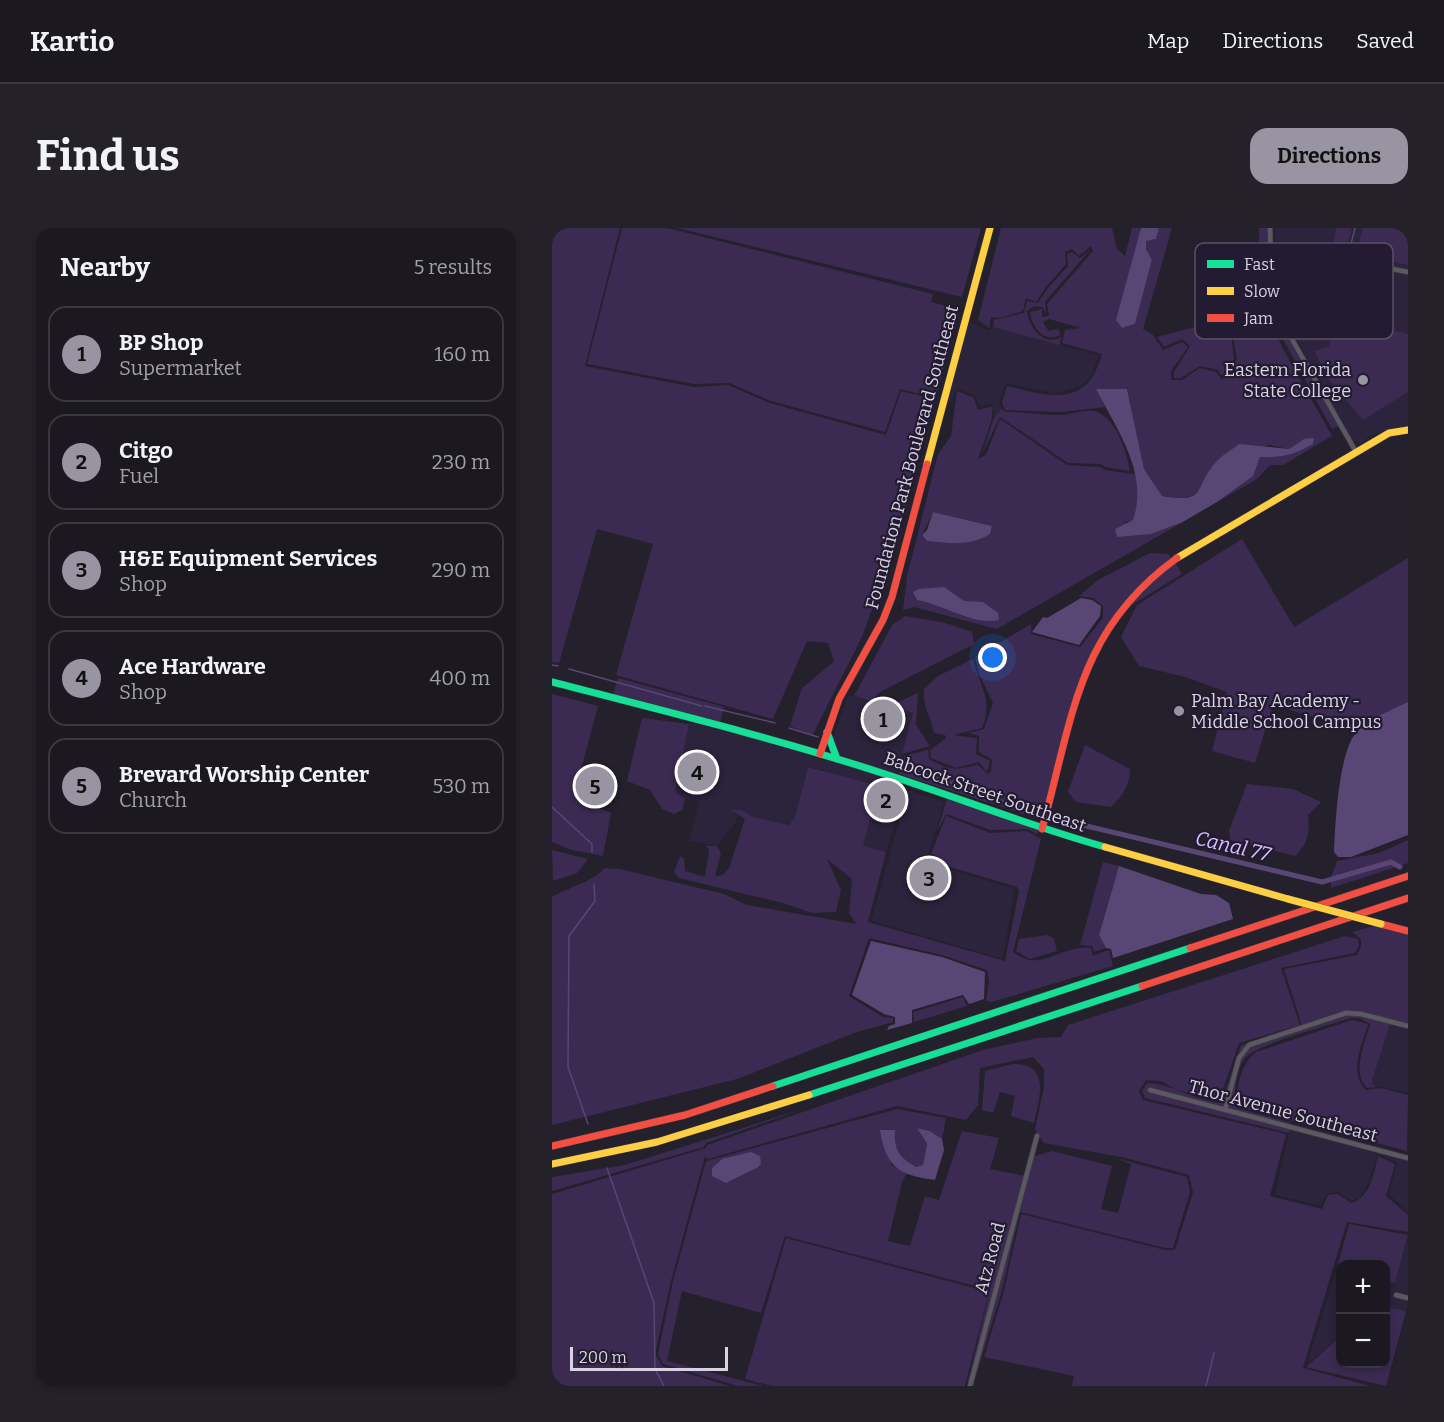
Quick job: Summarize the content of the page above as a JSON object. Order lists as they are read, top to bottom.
{
  "streets": {
    "main road": ["Foundation Park Boulevard Southeast", "Babcock Street Southeast"],
    "street": ["Thor Avenue Southeast", "Atz Road"]
  },
  "crossings": [
    ["Foundation Park Boulevard Southeast", "Babcock Street Southeast"]
  ],
  "water": ["Canal 77"],
  "places": ["Eastern Florida State College", "Palm Bay Academy - Middle School Campus"],
  "legend": ["Fast", "Slow", "Jam"],
  "scale_bar": "200 m",
  "page": {
    "header": "Kartio",
    "nav": ["Map", "Directions", "Saved"],
    "buttons": "Directions",
    "title": "Find us",
    "heading": ["Nearby", "5 results"],
    "list": [
      {
        "mark": "1",
        "name": "BP Shop",
        "note": "Supermarket",
        "value": "160 m"
      },
      {
        "mark": "2",
        "name": "Citgo",
        "note": "Fuel",
        "value": "230 m"
      },
      {
        "mark": "3",
        "name": "H&E Equipment Services",
        "note": "Shop",
        "value": "290 m"
      },
      {
        "mark": "4",
        "name": "Ace Hardware",
        "note": "Shop",
        "value": "400 m"
      },
      {
        "mark": "5",
        "name": "Brevard Worship Center",
        "note": "Church",
        "value": "530 m"
      }
    ],
    "pins": [
      "1",
      "4",
      "5",
      "2",
      "3"
    ],
    "map_buttons": ["+", "−"],
    "scale": "200 m"
  }
}
